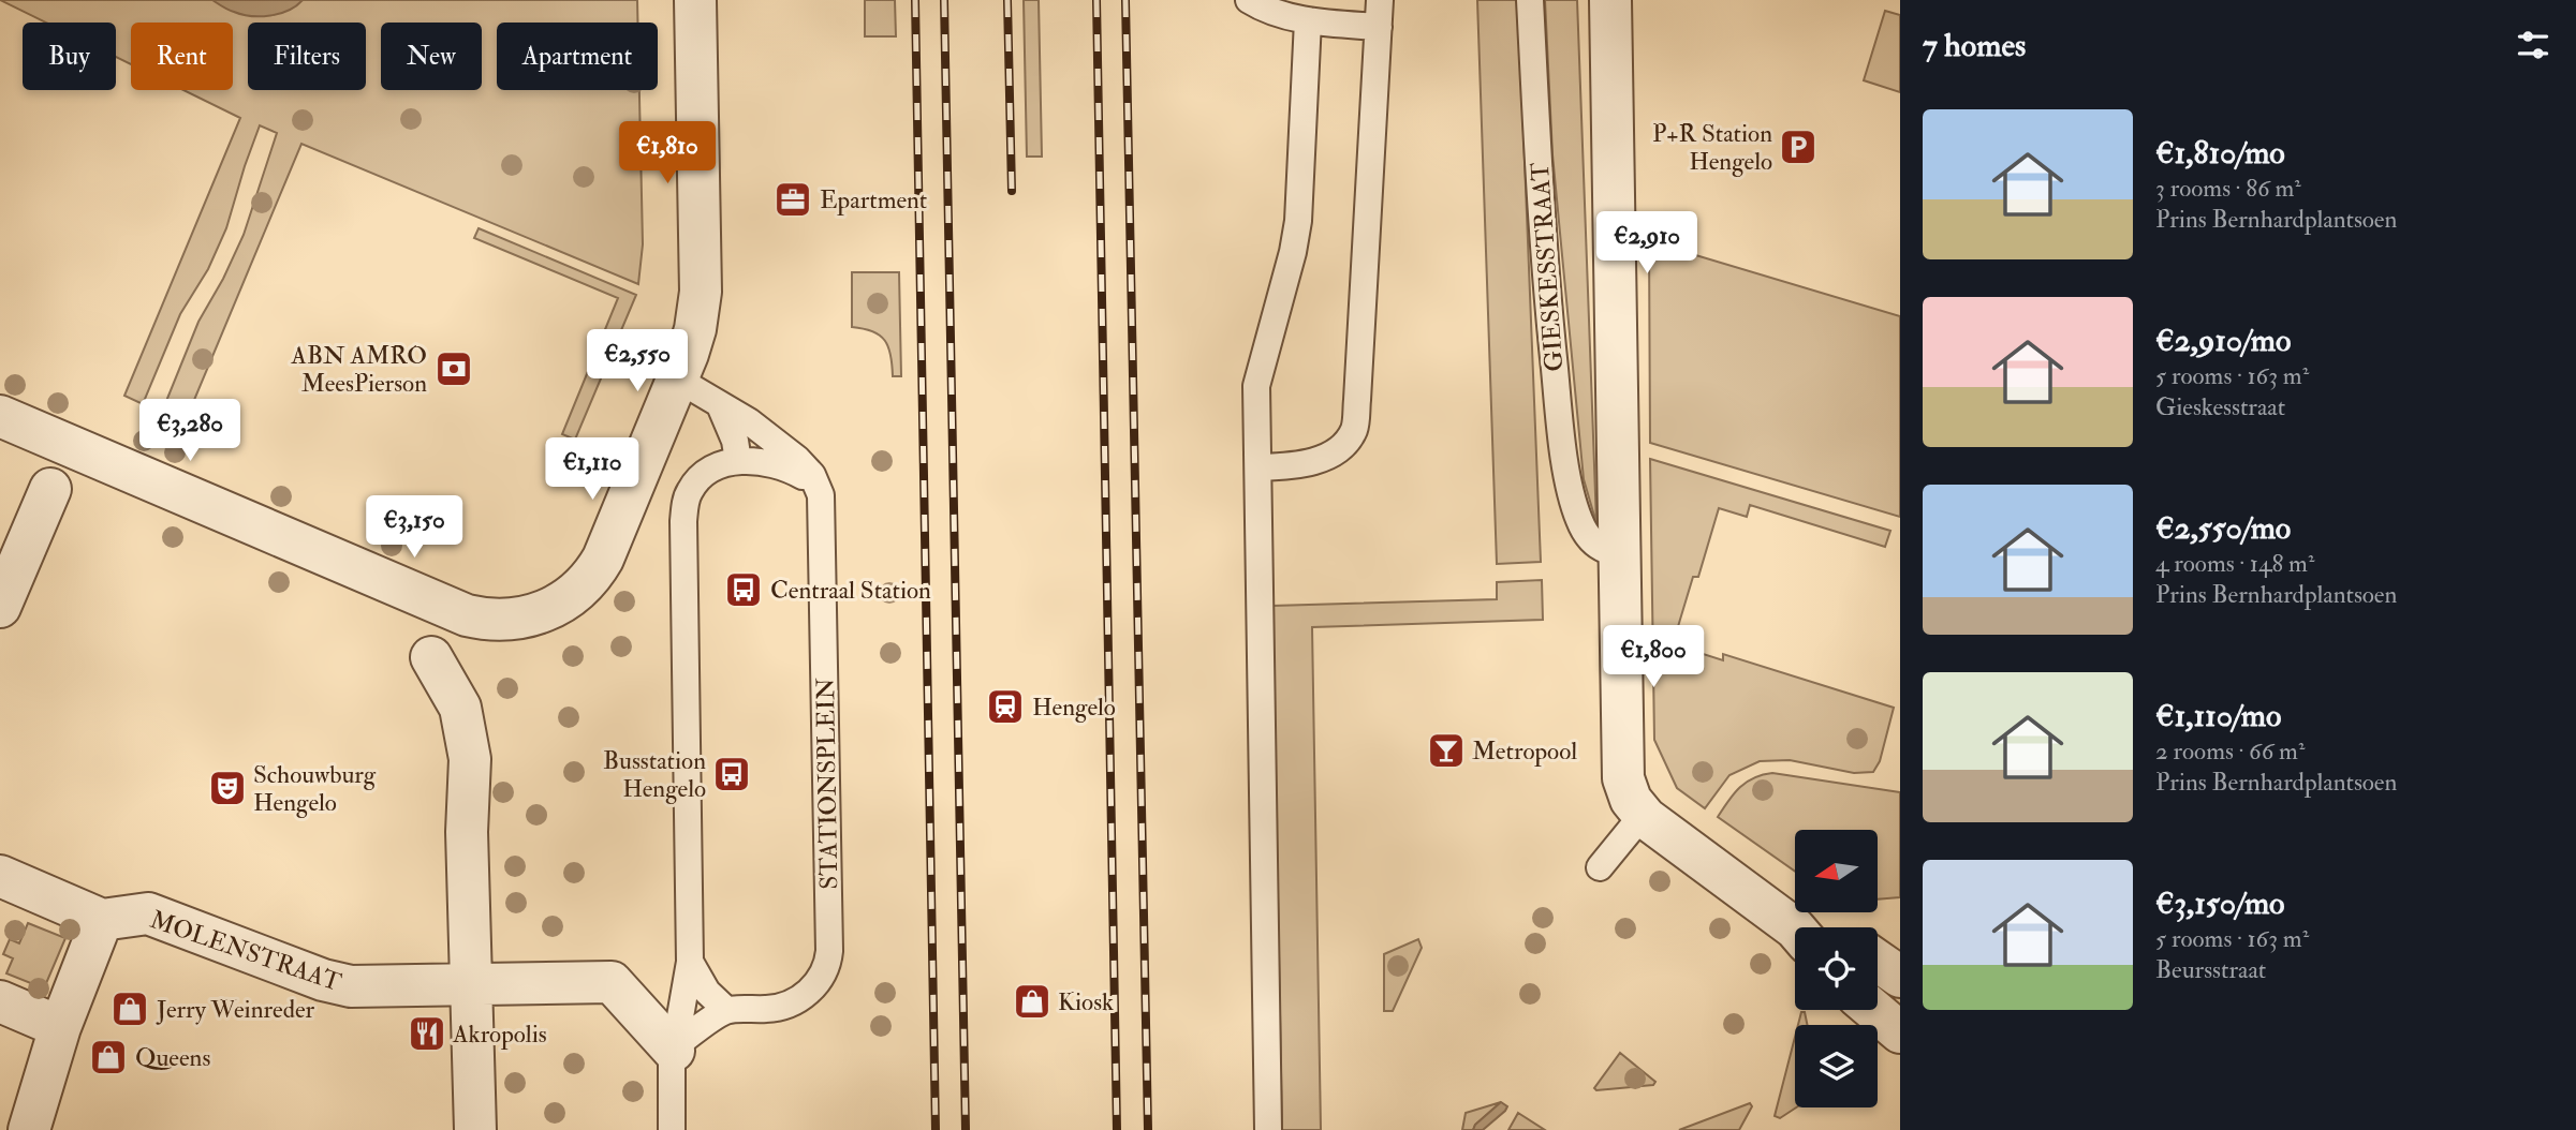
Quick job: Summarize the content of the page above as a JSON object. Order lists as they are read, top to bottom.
{
  "streets": {
    "street": ["MOLENSTRAAT"],
    "lane": ["GIESKESSTRAAT", "STATIONSPLEIN"]
  },
  "places": {
    "parking": ["P+R Station Hengelo"],
    "office": ["Epartment"],
    "bank": ["ABN AMRO MeesPierson"],
    "bus stop": ["Centraal Station", "Busstation Hengelo"],
    "station": ["Hengelo"],
    "bar": ["Metropool"],
    "theatre": ["Schouwburg Hengelo"],
    "shop": ["Kiosk", "Jerry Weinreder", "Queens"],
    "restaurant": ["Akropolis"]
  },
  "north": "left",
  "page": {
    "heading": "7 homes",
    "chip": [
      "Buy",
      "Rent",
      "Filters",
      "New",
      "Apartment"
    ],
    "list": [
      {
        "name": "€1,810/mo",
        "note": "3 rooms · 86 m² · Prins Bernhardplantsoen"
      },
      {
        "name": "€2,910/mo",
        "note": "5 rooms · 163 m² · Gieskesstraat"
      },
      {
        "name": "€2,550/mo",
        "note": "4 rooms · 148 m² · Prins Bernhardplantsoen"
      },
      {
        "name": "€1,110/mo",
        "note": "2 rooms · 66 m² · Prins Bernhardplantsoen"
      },
      {
        "name": "€3,150/mo",
        "note": "5 rooms · 163 m² · Beursstraat"
      }
    ],
    "price": [
      "€1,810",
      "€2,910",
      "€2,550",
      "€3,280",
      "€1,110",
      "€3,150",
      "€1,800"
    ]
  }
}
